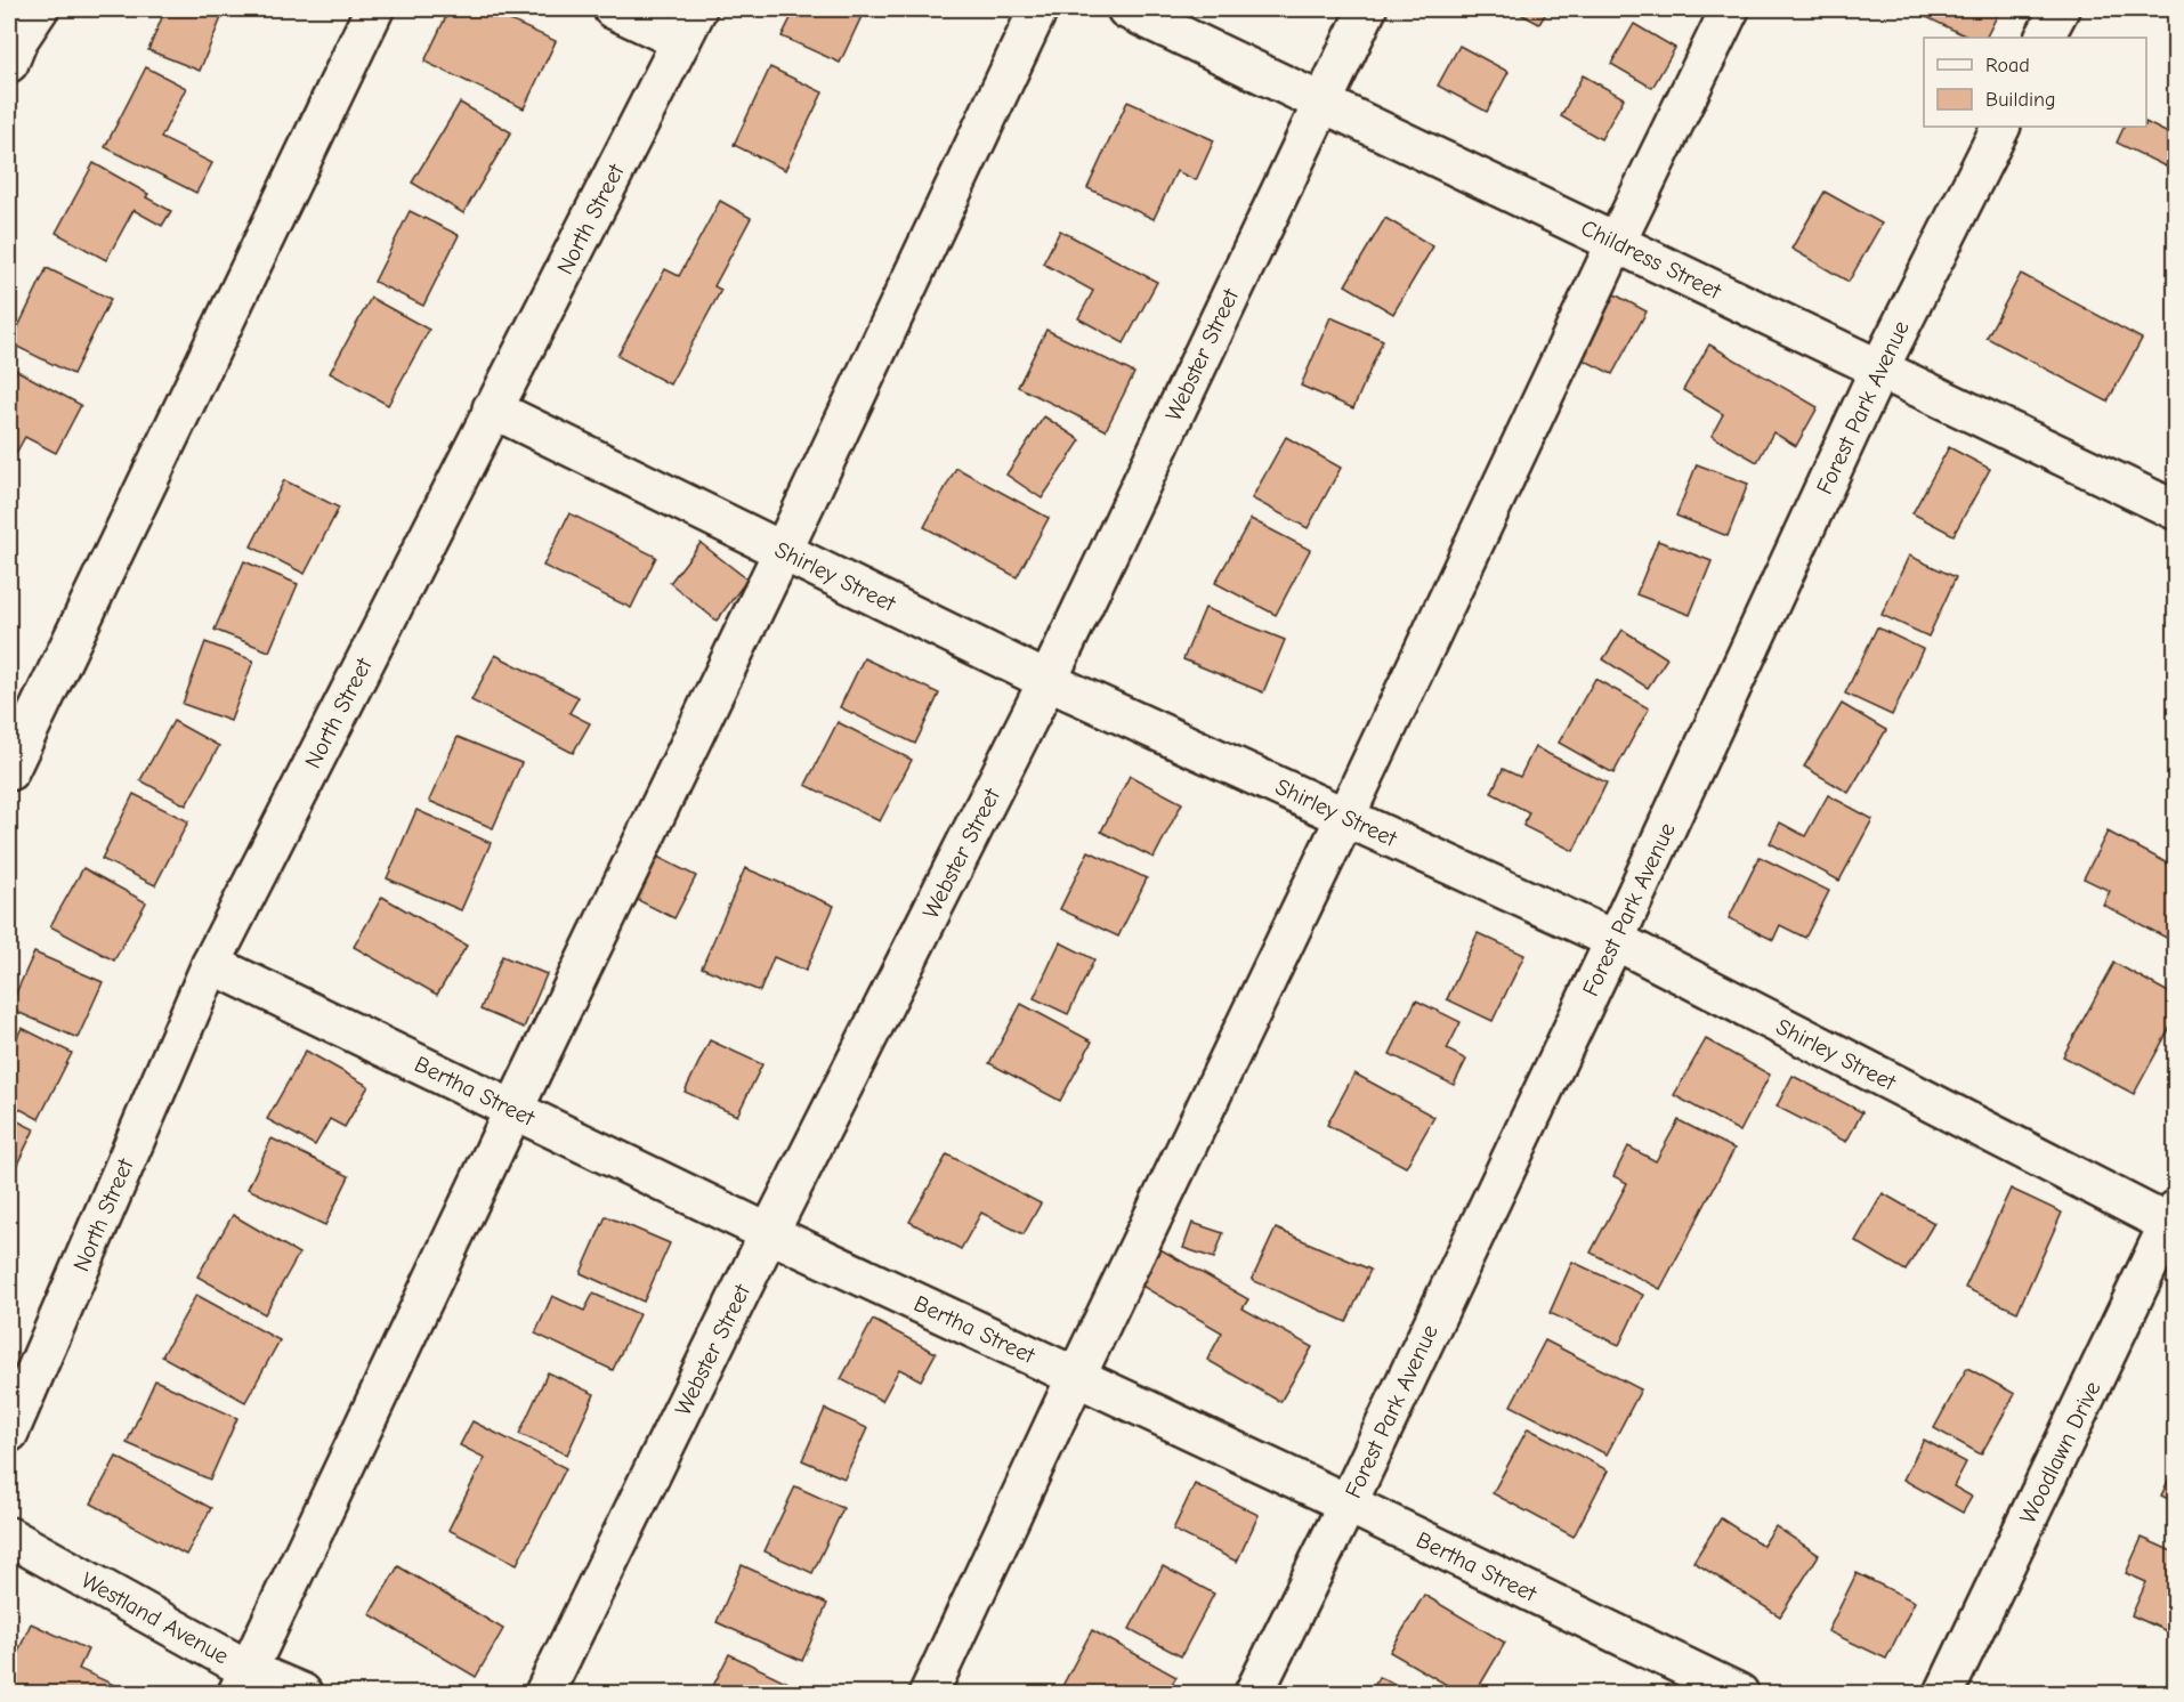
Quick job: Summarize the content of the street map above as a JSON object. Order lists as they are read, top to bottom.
{
  "streets": {
    "street": [
      "North Street",
      "Childress Street",
      "Webster Street",
      "Forest Park Avenue",
      "Shirley Street",
      "Bertha Street",
      "Woodlawn Drive",
      "Westland Avenue"
    ]
  },
  "crossings": [
    ["North Street", "Shirley Street"],
    ["North Street", "Bertha Street"],
    ["Childress Street", "Webster Street"],
    ["Childress Street", "Forest Park Avenue"],
    ["Webster Street", "Shirley Street"],
    ["Webster Street", "Bertha Street"],
    ["Forest Park Avenue", "Shirley Street"],
    ["Forest Park Avenue", "Bertha Street"],
    ["Shirley Street", "Woodlawn Drive"]
  ],
  "legend": ["Road", "Building"]
}
